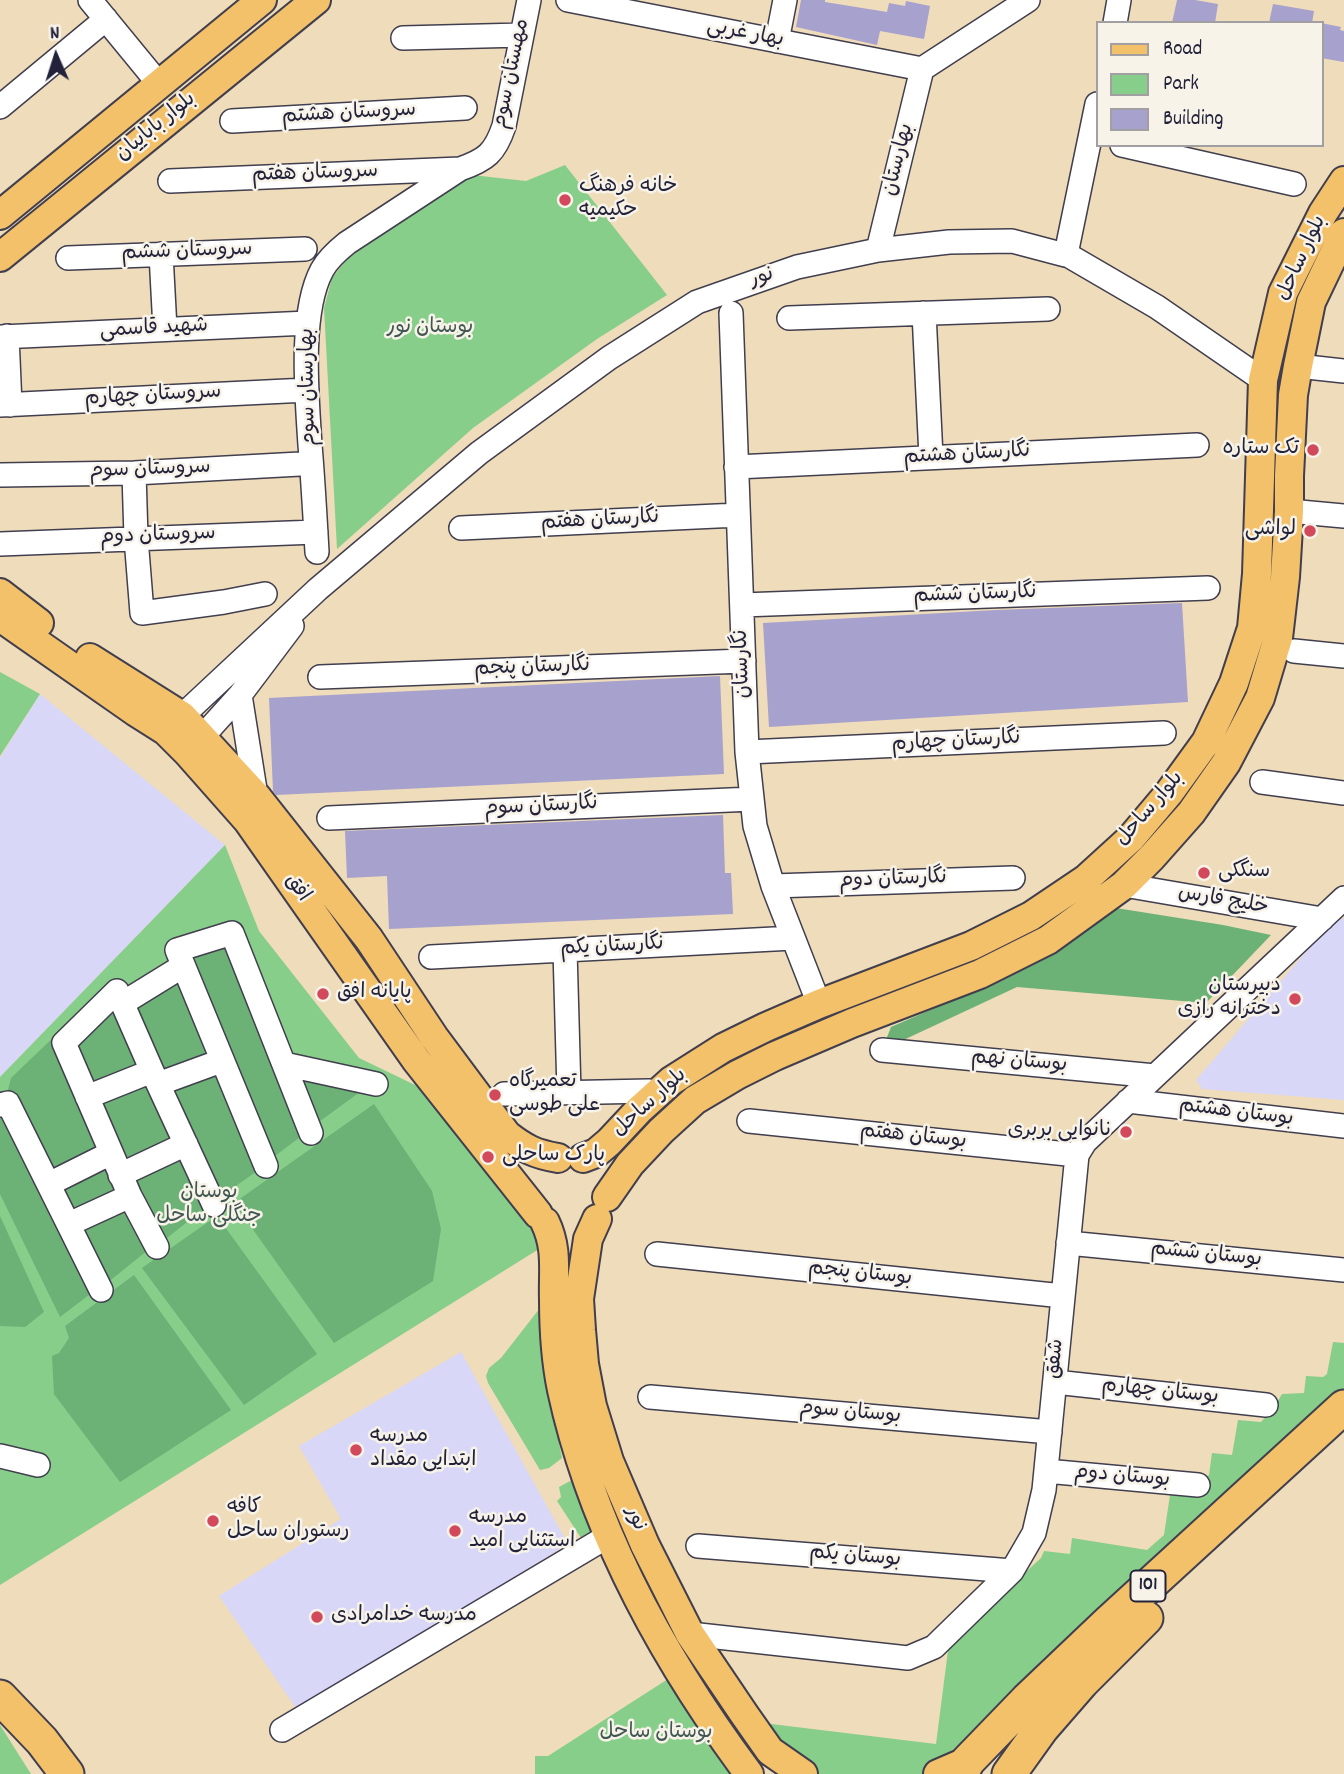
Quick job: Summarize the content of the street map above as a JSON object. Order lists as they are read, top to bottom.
{
  "streets": {
    "highway": ["101"],
    "main road": [
      "بلوار باباییان",
      "بلوار ساحل",
      "نور",
      "افق"
    ],
    "street": [
      "بهار غربی",
      "مهستان سوم",
      "سروستان هشتم",
      "بهارستان",
      "سروستان هفتم",
      "سروستان ششم",
      "شهید قاسمی",
      "بهارستان سوم",
      "سروستان چهارم",
      "نگارستان هشتم",
      "سروستان سوم",
      "نگارستان هفتم",
      "سروستان دوم",
      "نگارستان ششم",
      "نگارستان",
      "نگارستان پنجم",
      "نگارستان چهارم",
      "نگارستان سوم",
      "نگارستان دوم",
      "خلیج فارس",
      "نگارستان یکم",
      "بوستان نهم",
      "بوستان هشتم",
      "بوستان هفتم",
      "بوستان ششم",
      "بوستان پنجم",
      "شفق",
      "بوستان چهارم",
      "بوستان سوم",
      "بوستان دوم",
      "بوستان یکم"
    ]
  },
  "crossings": [
    ["بهار غربی", "بهارستان"],
    ["مهستان سوم", "سروستان هفتم"],
    ["مهستان سوم", "بهارستان سوم"],
    ["بهارستان", "نور"],
    ["سروستان هفتم", "بهارستان سوم"],
    ["بلوار ساحل", "نور"],
    ["بلوار ساحل", "نگارستان"],
    ["بلوار ساحل", "افق"],
    ["بلوار ساحل", "خلیج فارس"],
    ["نور", "افق"],
    ["نور", "شفق"],
    ["شهید قاسمی", "بهارستان سوم"],
    ["بهارستان سوم", "سروستان چهارم"],
    ["بهارستان سوم", "سروستان دوم"],
    ["نگارستان هشتم", "نگارستان"],
    ["نگارستان هفتم", "نگارستان"],
    ["نگارستان ششم", "نگارستان"],
    ["نگارستان", "نگارستان پنجم"],
    ["نگارستان", "نگارستان چهارم"],
    ["نگارستان", "نگارستان سوم"],
    ["نگارستان", "نگارستان دوم"],
    ["نگارستان", "نگارستان یکم"],
    ["بوستان هفتم", "شفق"],
    ["بوستان ششم", "شفق"],
    ["بوستان پنجم", "شفق"],
    ["شفق", "بوستان چهارم"],
    ["شفق", "بوستان سوم"],
    ["شفق", "بوستان دوم"],
    ["شفق", "بوستان یکم"]
  ],
  "parks": ["بوستان نور", "بوستان جنگلی ساحل", "بوستان ساحل"],
  "places": [
    "خانه فرهنگ حکیمیه",
    "تک ستاره",
    "لواشی",
    "سنگکی",
    "پایانه افق",
    "دبیرستان دخترانه رازی",
    "تعمیرگاه علی طوسی",
    "نانوایی بربری",
    "پارک ساحلی",
    "مدرسه ابتدایی مقداد",
    "کافه رستوران ساحل",
    "مدرسه استثنایی امید",
    "مدرسه خدامرادی"
  ],
  "legend": ["Road", "Park", "Building"],
  "north": "top"
}
